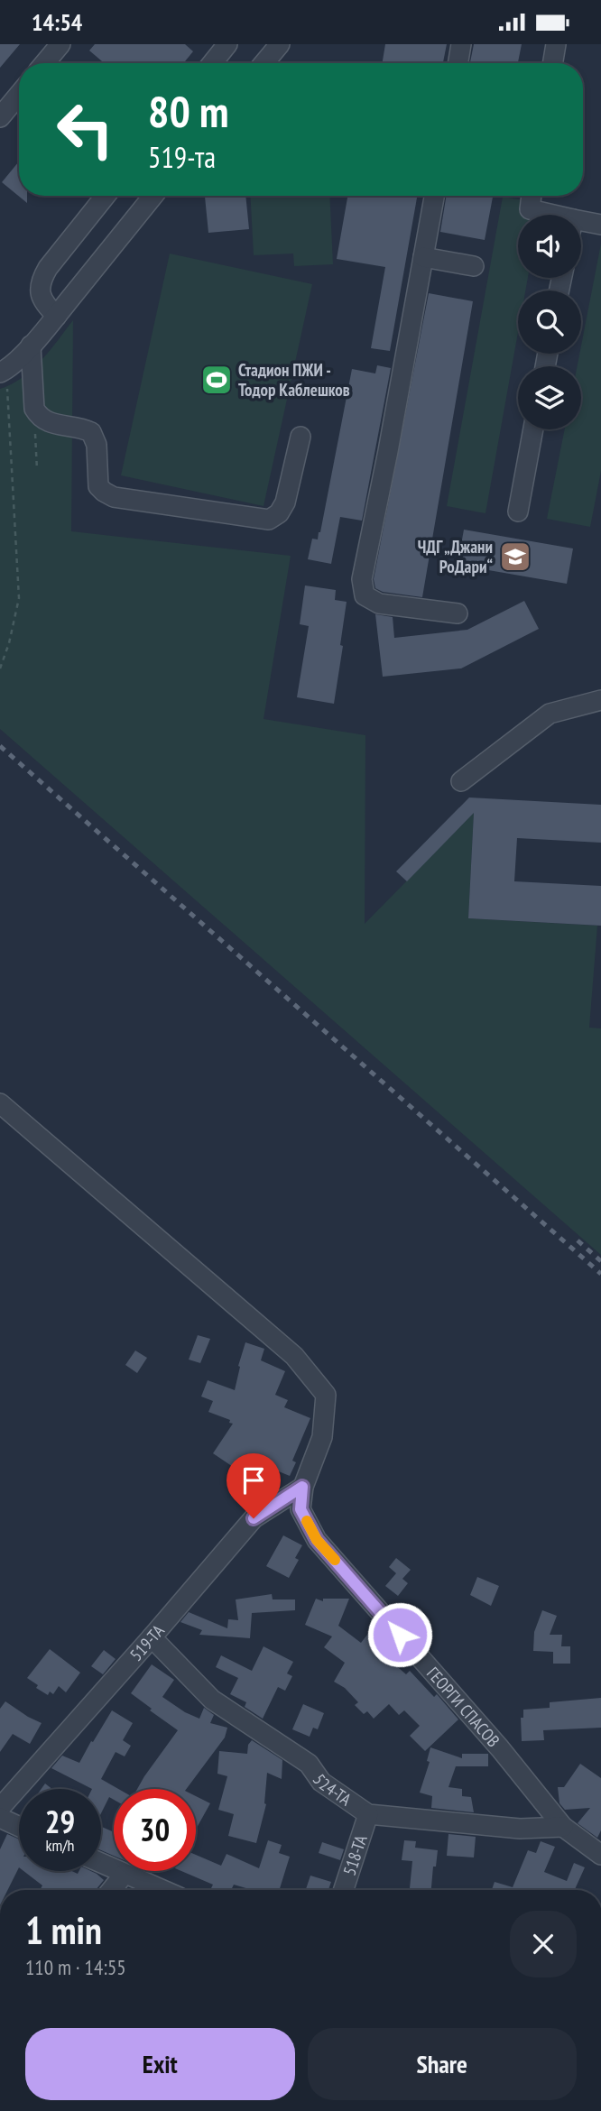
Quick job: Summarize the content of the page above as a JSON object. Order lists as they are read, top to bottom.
{
  "streets": {
    "street": [
      "519-ТА",
      "ГЕОРГИ СПАСОВ",
      "524-ТА",
      "518-ТА"
    ]
  },
  "crossings": [
    ["519-ТА", "ГЕОРГИ СПАСОВ"],
    ["519-ТА", "524-ТА"],
    ["ГЕОРГИ СПАСОВ", "524-ТА"],
    ["524-ТА", "518-ТА"]
  ],
  "places": {
    "sports": ["Стадион ПЖИ - Тодор Каблешков"],
    "school or university": ["ЧДГ „Джани РоДари“"]
  },
  "page": {
    "status": "14:54",
    "turn": ["80 m", "519-та"],
    "speed": "29 km/h",
    "limit": "30",
    "heading": ["1 min", "110 m · 14:55"],
    "buttons": ["Exit", "Share"]
  }
}
